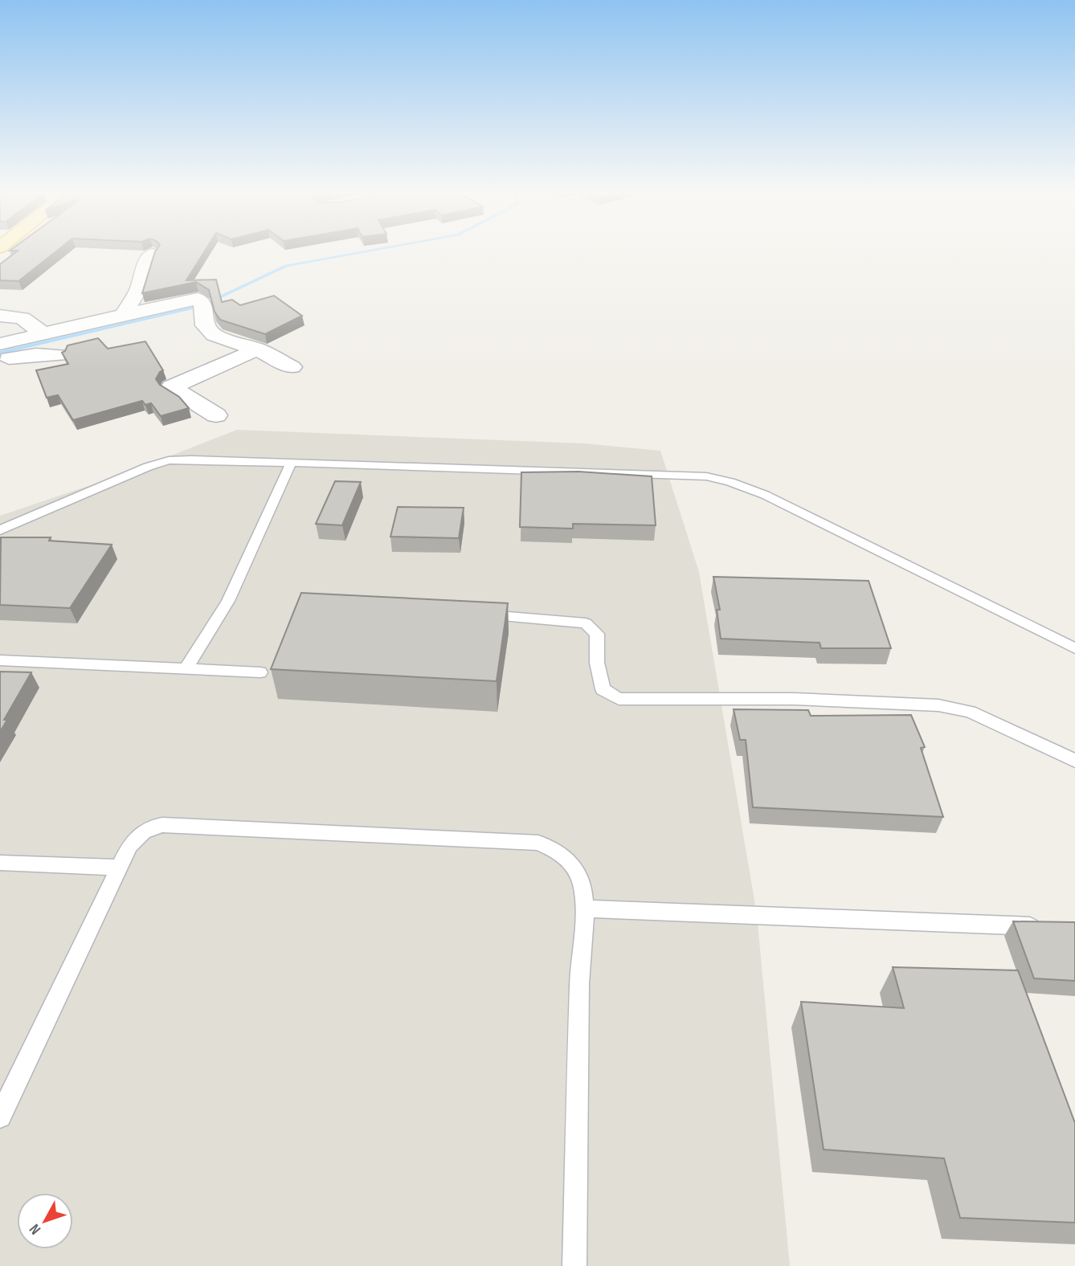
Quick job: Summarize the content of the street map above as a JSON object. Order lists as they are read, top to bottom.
{
  "north": "bottom left"
}
